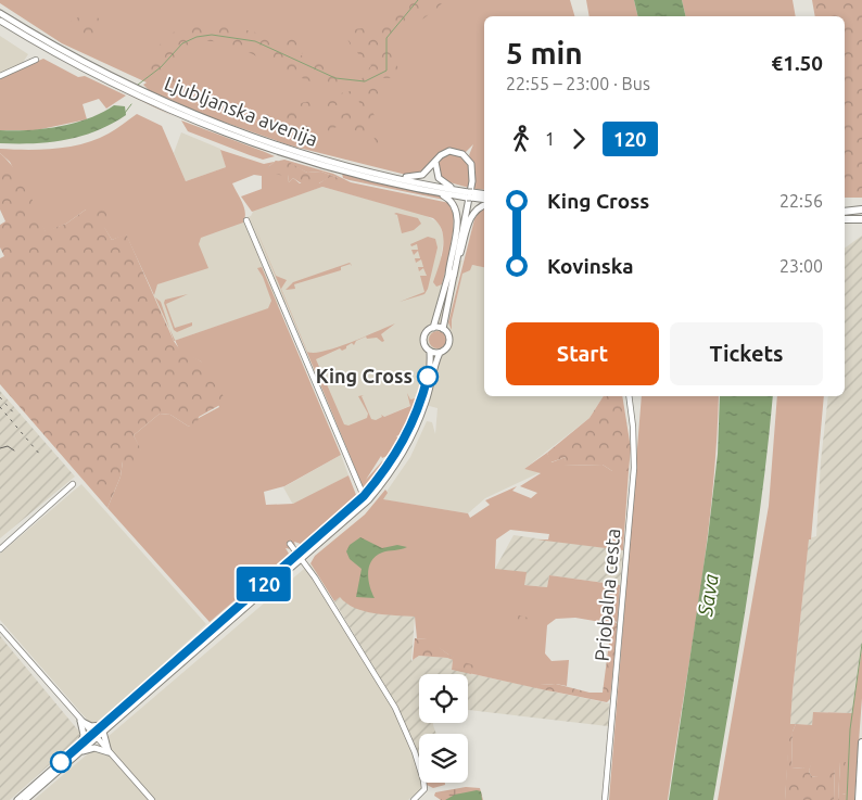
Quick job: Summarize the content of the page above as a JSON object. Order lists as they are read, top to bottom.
{
  "streets": {
    "main road": ["Ljubljanska avenija"],
    "street": ["Priobalna cesta"]
  },
  "water": ["Sava"],
  "places": ["King Cross"],
  "lines": ["bus line 120"],
  "page": {
    "on_map": "120",
    "heading": ["5 min", "22:55 – 23:00 · Bus", "€1.50"],
    "legs": ["1", "120"],
    "list": [
      {
        "name": "King Cross",
        "value": "22:56"
      },
      {
        "name": "Kovinska",
        "value": "23:00"
      }
    ],
    "buttons": ["Start", "Tickets"]
  }
}
